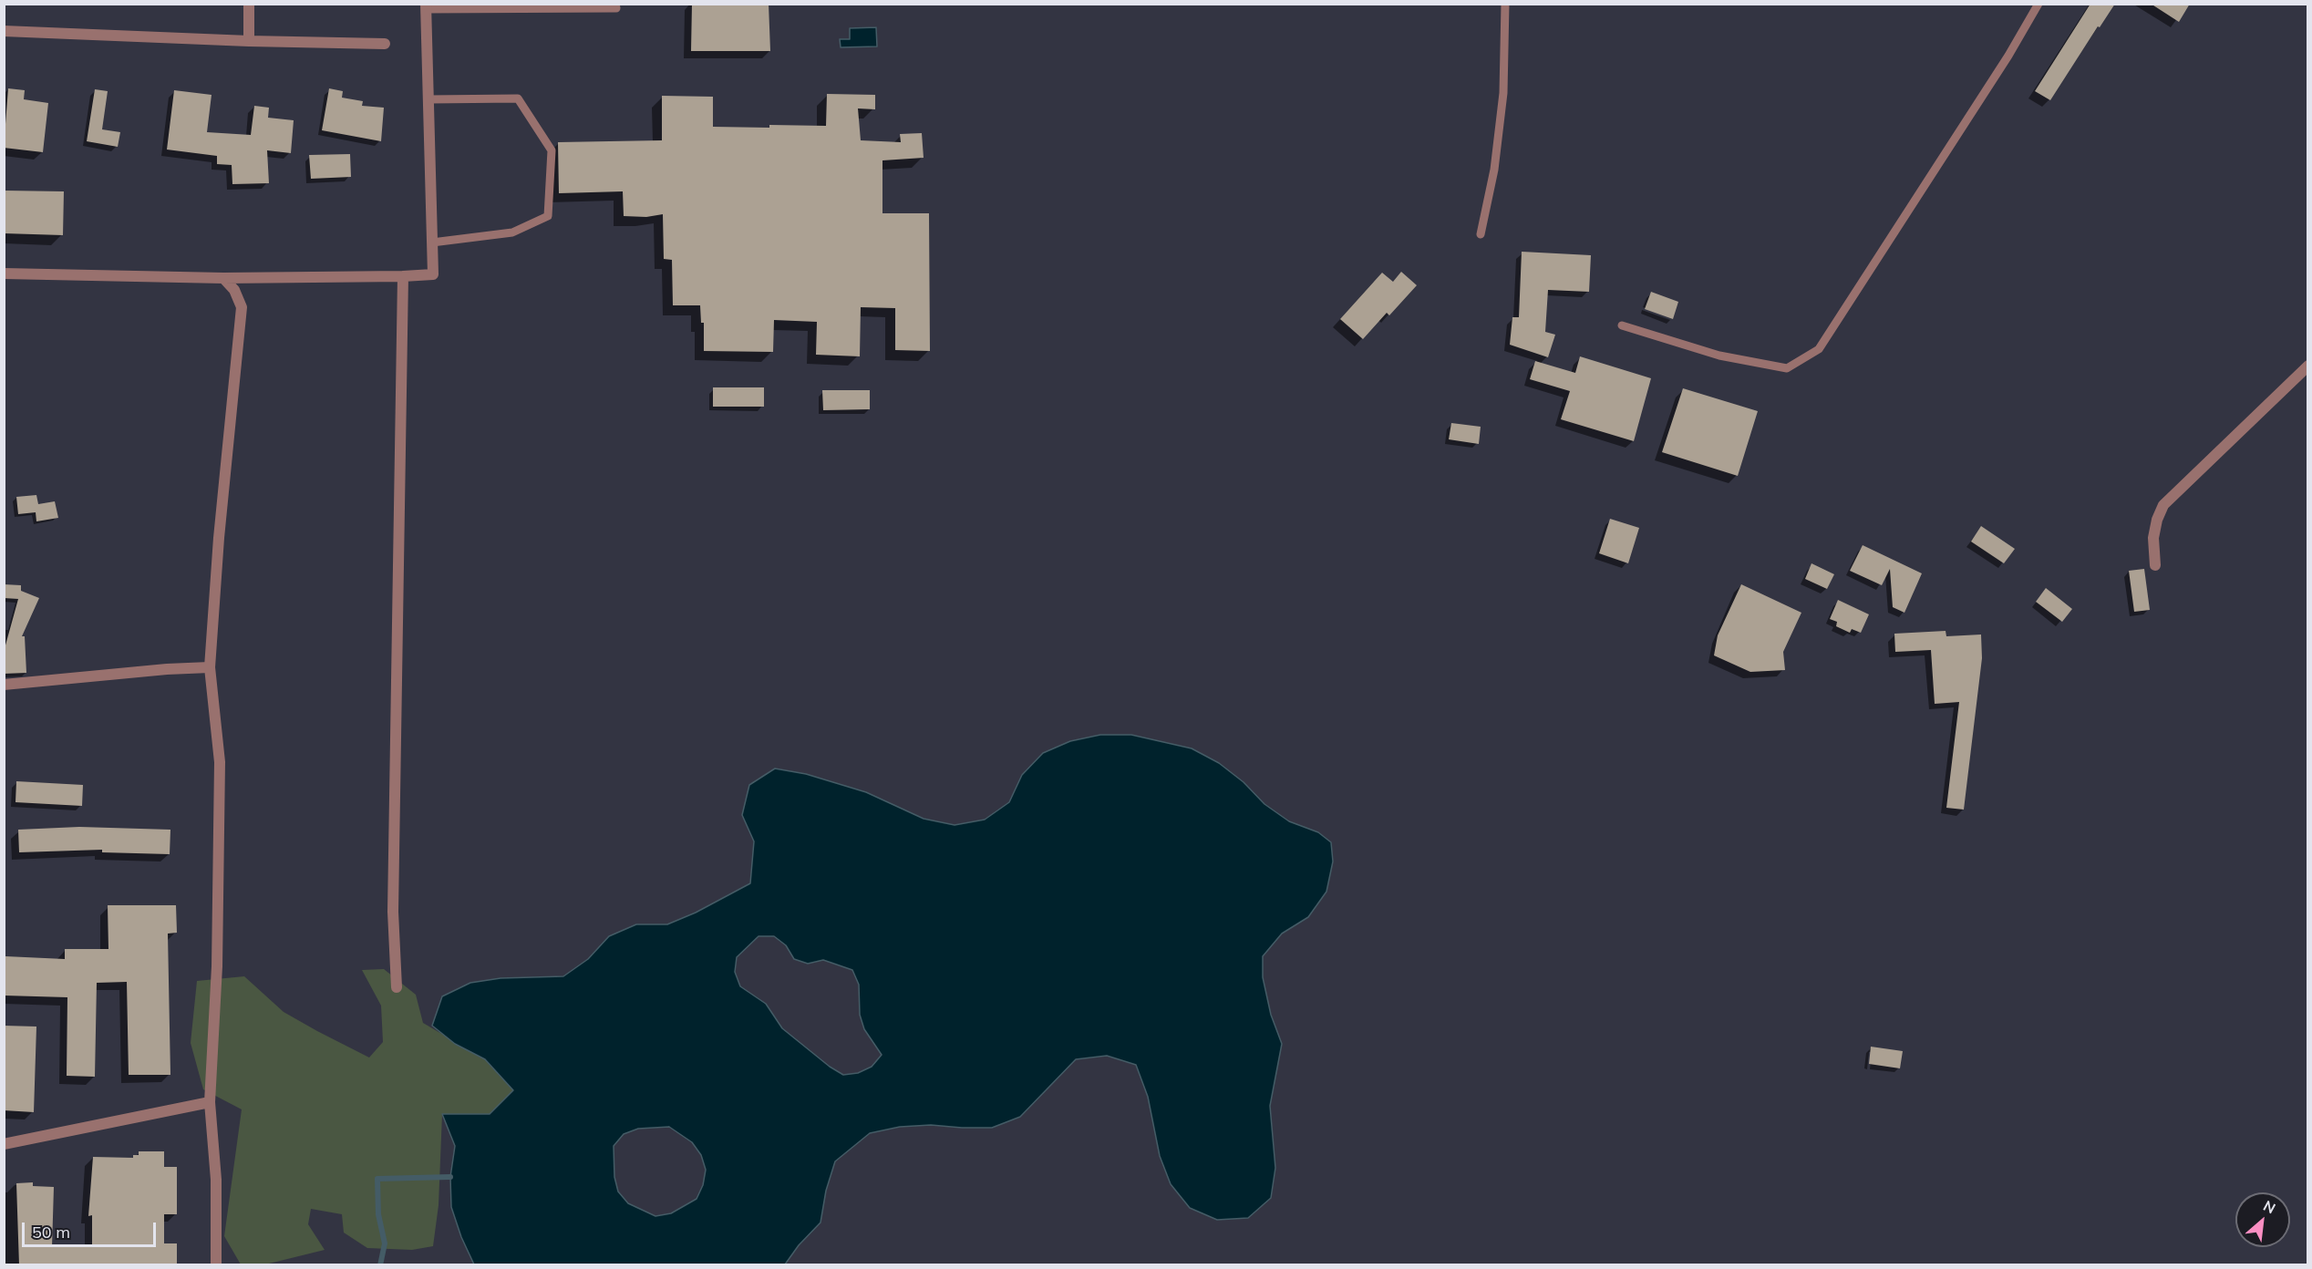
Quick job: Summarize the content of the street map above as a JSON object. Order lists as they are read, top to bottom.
{
  "scale_bar": "50 m",
  "north": "top right"
}
